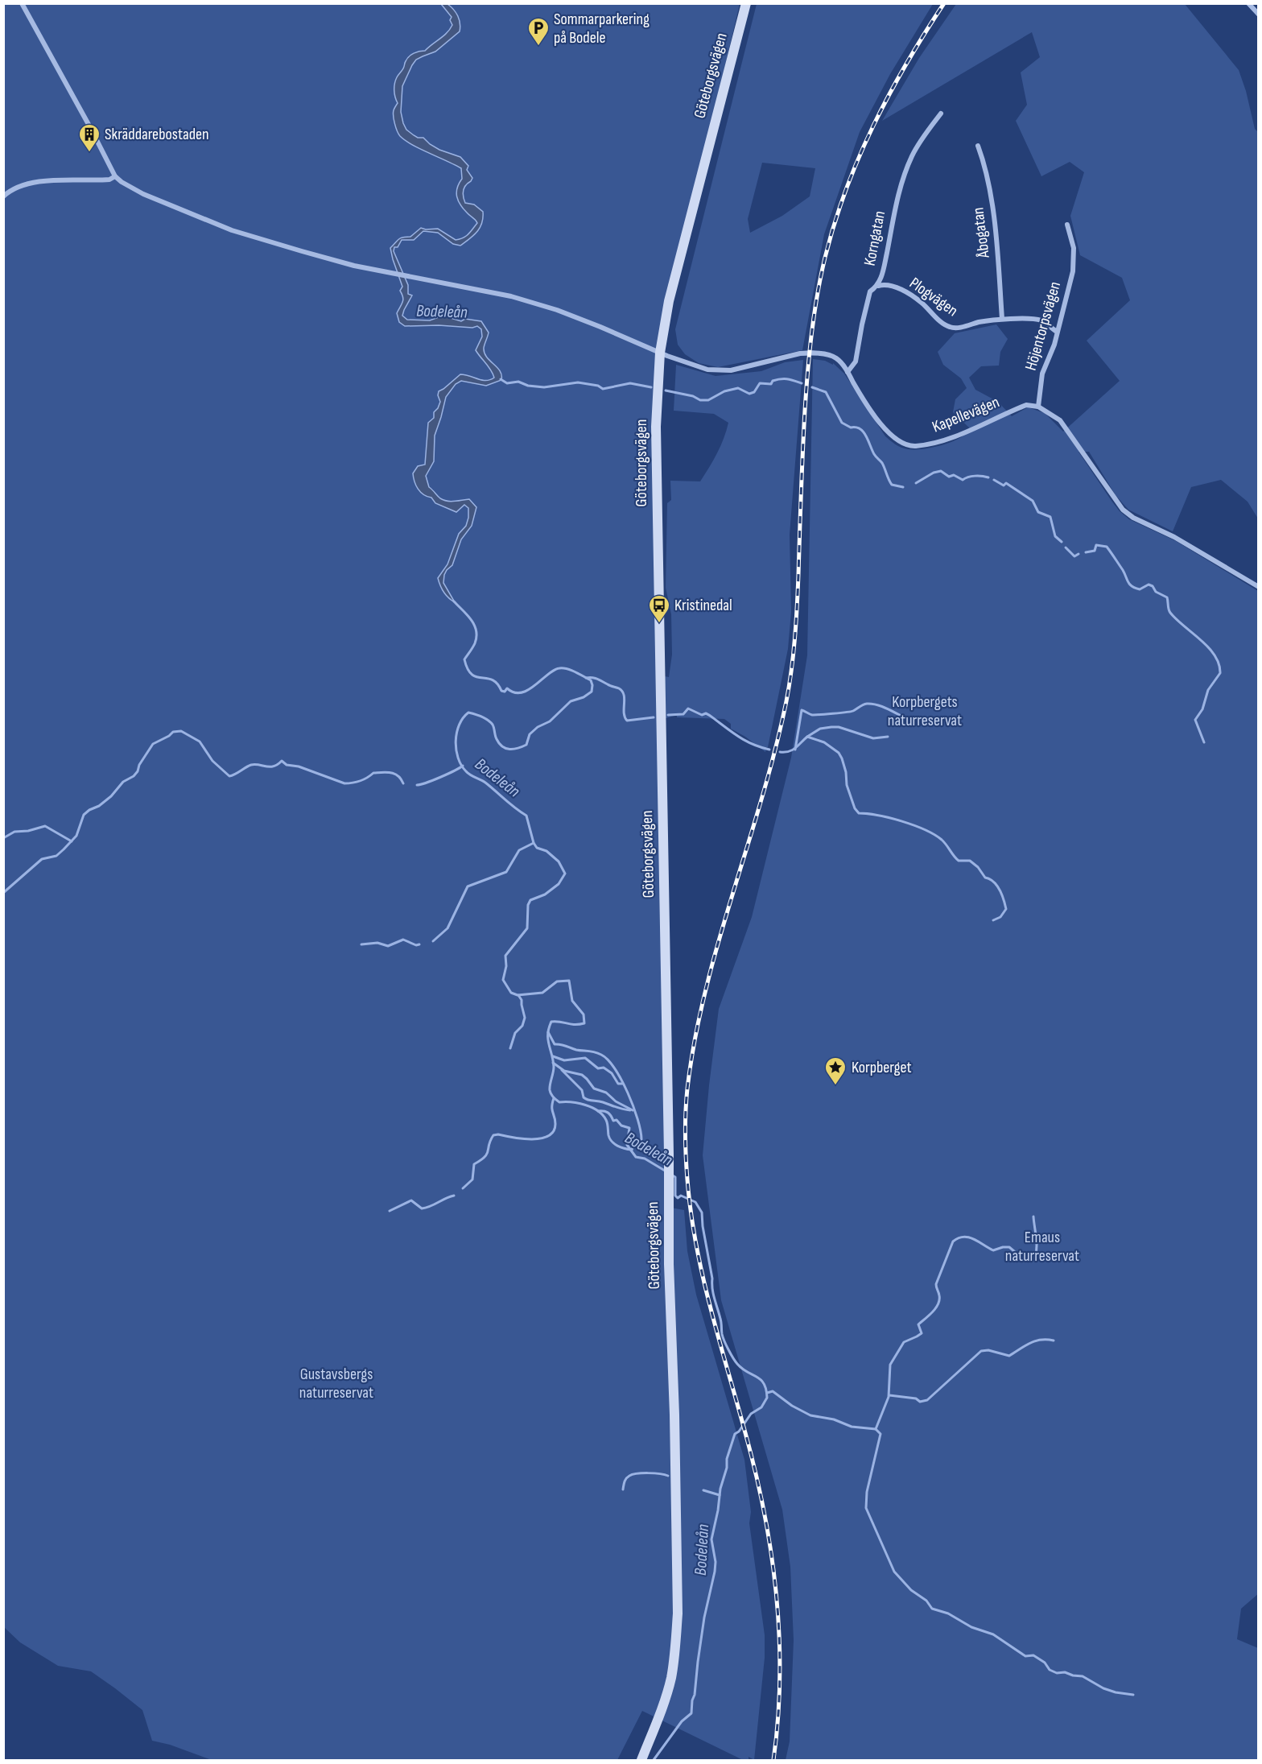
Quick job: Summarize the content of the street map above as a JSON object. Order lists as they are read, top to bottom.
{
  "streets": {
    "street": [
      "Göteborgsvägen",
      "Åbogatan",
      "Korngatan",
      "Plogvägen",
      "Höjentorpsvägen",
      "Kapellevägen"
    ]
  },
  "crossings": [
    ["Göteborgsvägen", "Kapellevägen"],
    ["Åbogatan", "Plogvägen"],
    ["Korngatan", "Plogvägen"],
    ["Korngatan", "Kapellevägen"],
    ["Plogvägen", "Höjentorpsvägen"],
    ["Höjentorpsvägen", "Kapellevägen"]
  ],
  "water": ["Bodeleån"],
  "parks": ["Korpbergets naturreservat", "Emaus naturreservat", "Gustavsbergs naturreservat"],
  "places": {
    "parking": ["Sommarparkering på Bodele"],
    "building": ["Skräddarebostaden"],
    "bus stop": ["Kristinedal"],
    "place": ["Korpberget"]
  }
}
